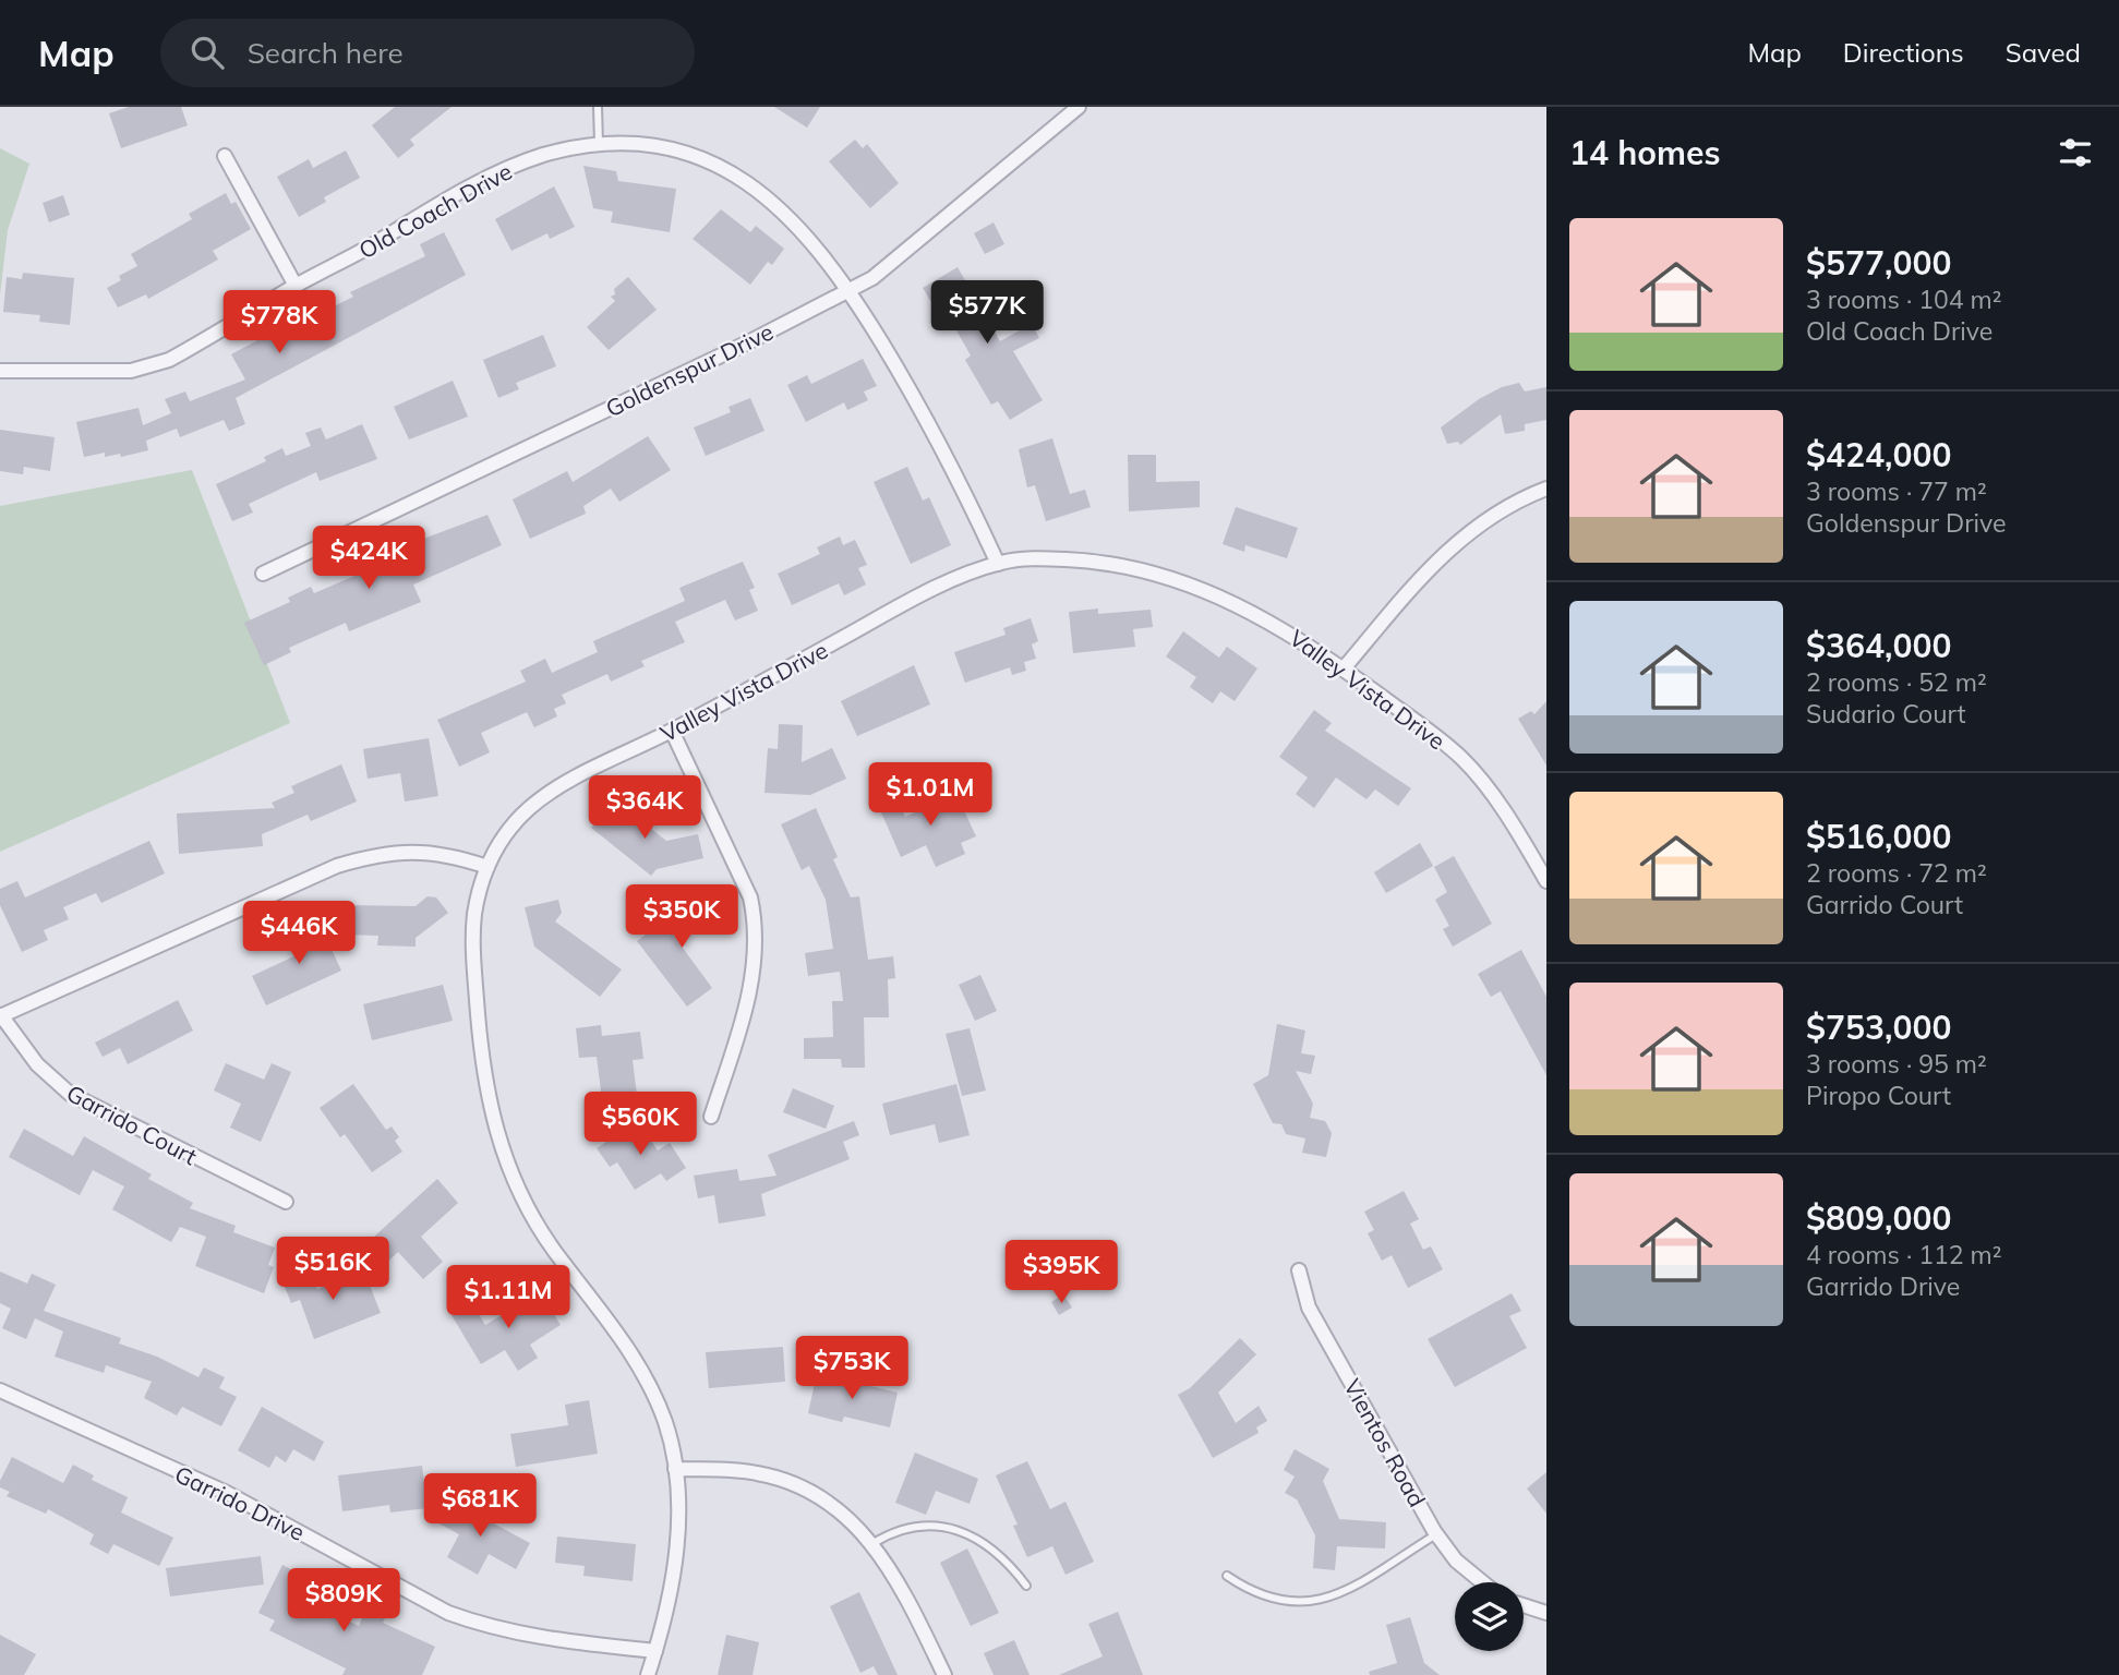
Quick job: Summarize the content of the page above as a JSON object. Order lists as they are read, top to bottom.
{
  "streets": {
    "street": [
      "Old Coach Drive",
      "Goldenspur Drive",
      "Valley Vista Drive",
      "Garrido Court",
      "Vientos Road",
      "Garrido Drive"
    ]
  },
  "crossings": [
    ["Old Coach Drive", "Goldenspur Drive"],
    ["Old Coach Drive", "Valley Vista Drive"],
    ["Valley Vista Drive", "Garrido Drive"]
  ],
  "page": {
    "header": "Map",
    "search": "Search here",
    "nav": ["Map", "Directions", "Saved"],
    "heading": "14 homes",
    "list": [
      {
        "name": "$577,000",
        "note": "3 rooms · 104 m² · Old Coach Drive"
      },
      {
        "name": "$424,000",
        "note": "3 rooms · 77 m² · Goldenspur Drive"
      },
      {
        "name": "$364,000",
        "note": "2 rooms · 52 m² · Sudario Court"
      },
      {
        "name": "$516,000",
        "note": "2 rooms · 72 m² · Garrido Court"
      },
      {
        "name": "$753,000",
        "note": "3 rooms · 95 m² · Piropo Court"
      },
      {
        "name": "$809,000",
        "note": "4 rooms · 112 m² · Garrido Drive"
      }
    ],
    "price": [
      "$577K",
      "$778K",
      "$424K",
      "$1.01M",
      "$364K",
      "$350K",
      "$446K",
      "$560K",
      "$516K",
      "$395K",
      "$1.11M",
      "$753K",
      "$681K",
      "$809K"
    ]
  }
}
